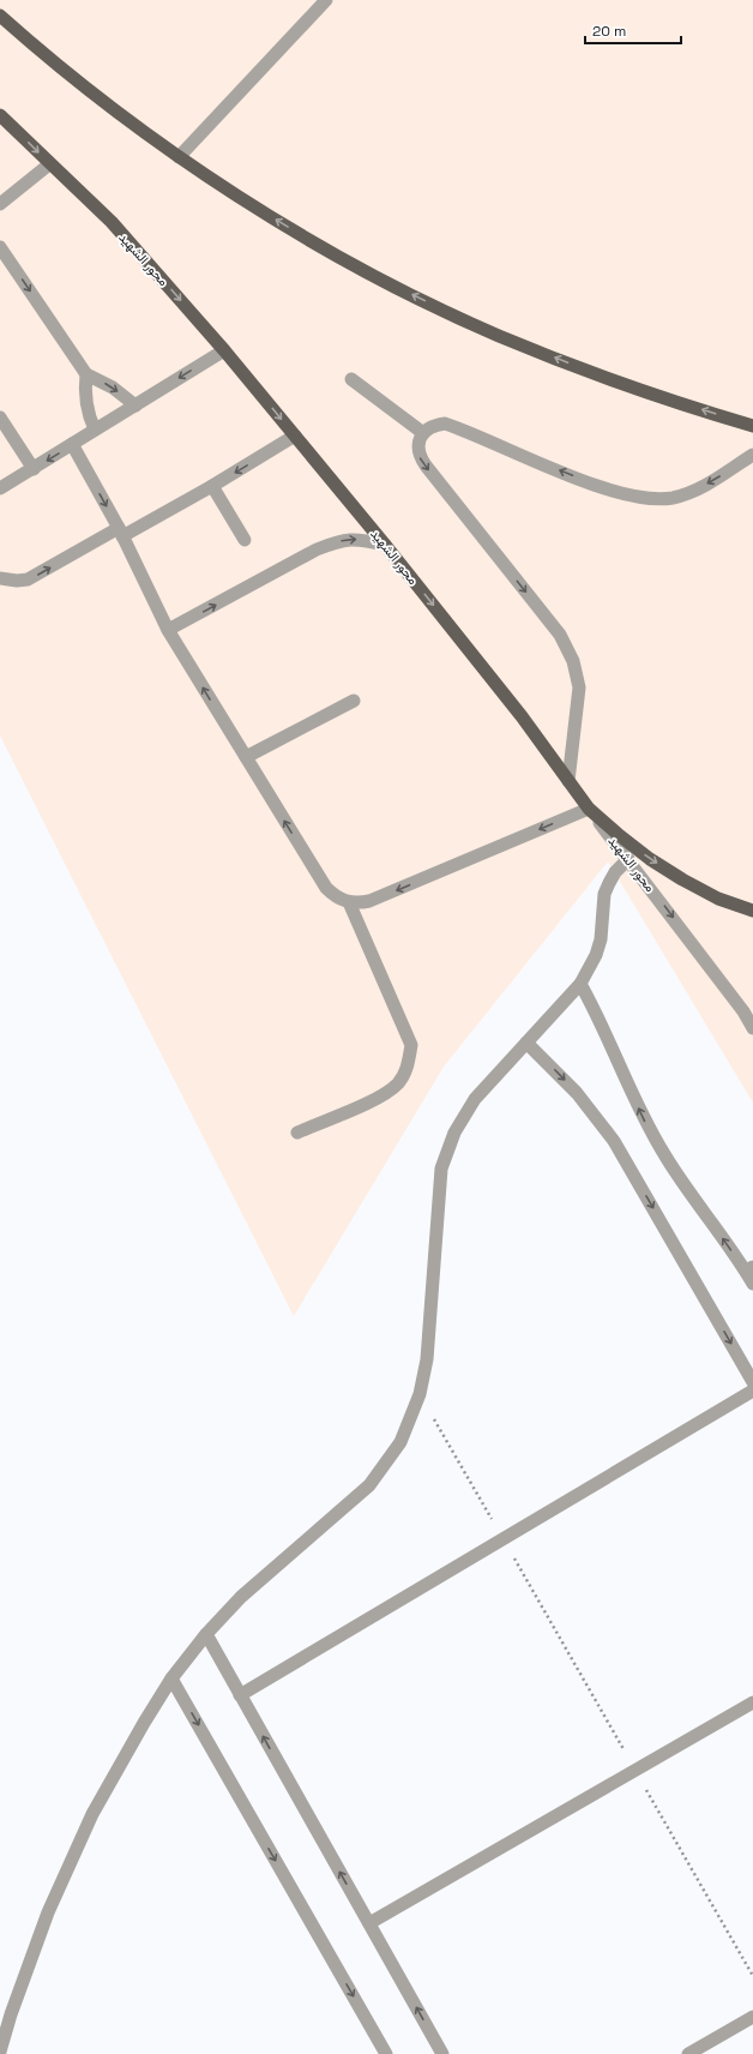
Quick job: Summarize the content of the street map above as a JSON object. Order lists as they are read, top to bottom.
{
  "streets": {
    "main road": ["محور الشهيد"]
  },
  "scale_bar": "20 m"
}
